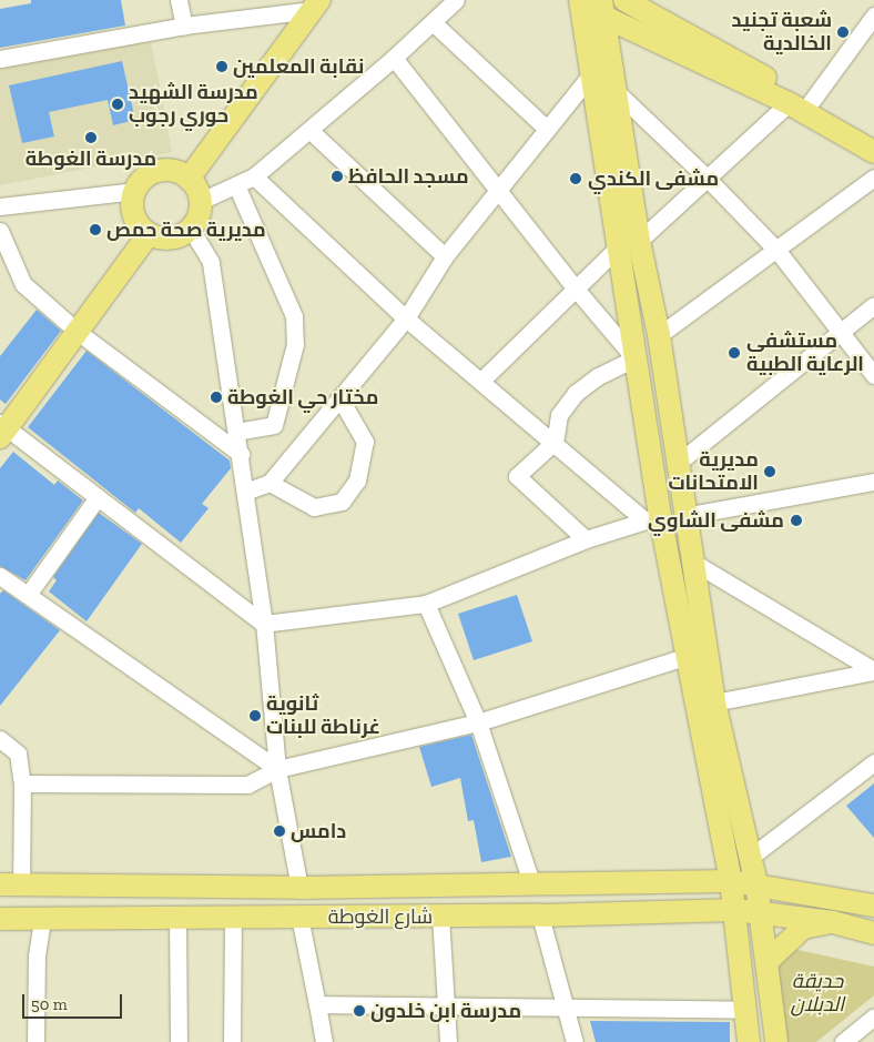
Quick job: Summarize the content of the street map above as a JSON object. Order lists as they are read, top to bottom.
{
  "streets": {
    "main road": ["شارع الغوطة"]
  },
  "parks": ["حديقة الدبلان"],
  "places": [
    "شعبة تجنيد الخالدية",
    "نقابة المعلمين",
    "مدرسة الشهيد حوري رجوب",
    "مدرسة الغوطة",
    "مسجد الحافظ",
    "مشفى الكندي",
    "مديرية صحة حمص",
    "مستشفى الرعاية الطبية",
    "مختار حي الغوطة",
    "مديرية الامتحانات",
    "مشفى الشاوي",
    "ثانوية غرناطة للبنات",
    "دامس",
    "مدرسة ابن خلدون"
  ],
  "scale_bar": "50 m"
}
